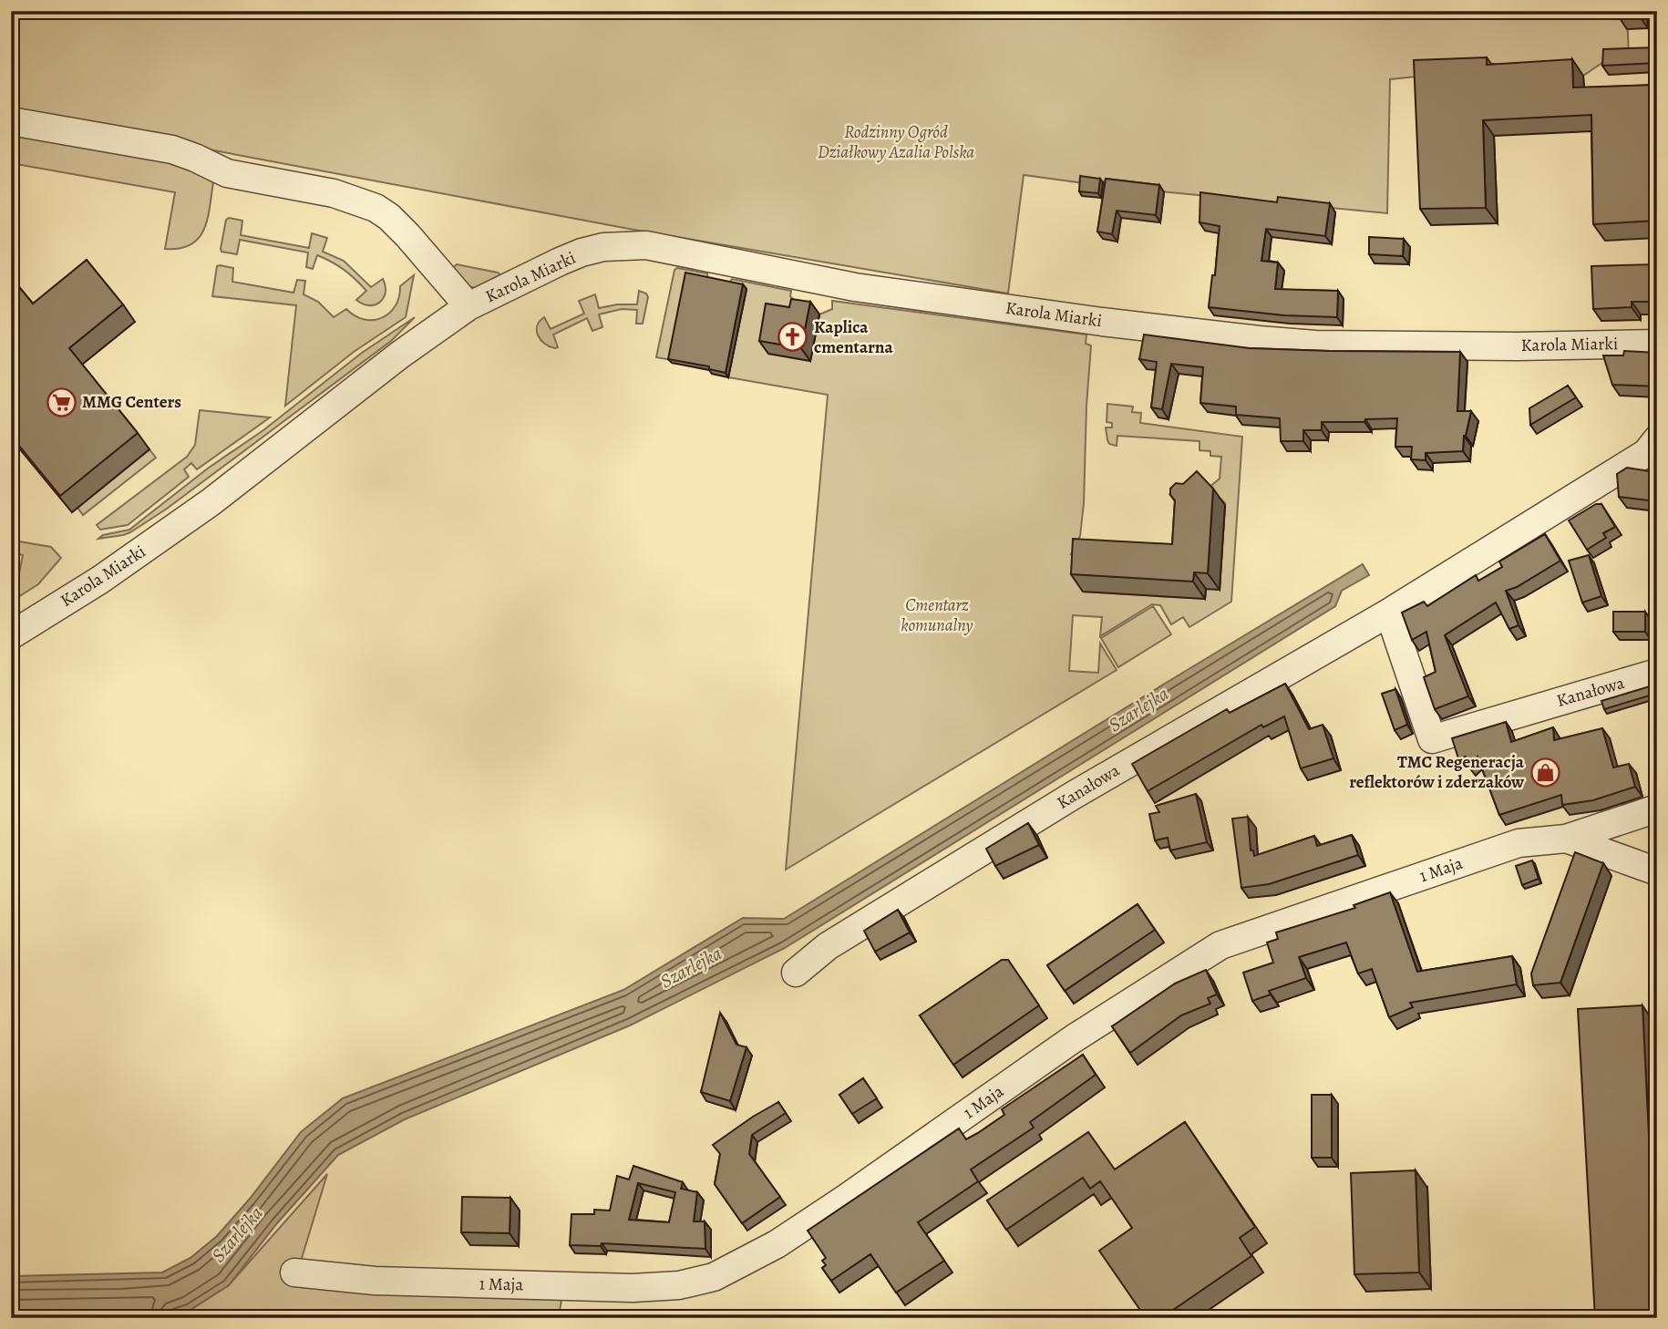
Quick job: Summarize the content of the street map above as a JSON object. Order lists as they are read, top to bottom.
{
  "streets": {
    "street": ["Karola Miarki", "Kanałowa", "1 Maja"]
  },
  "water": ["Szarlejka"],
  "parks": ["Rodzinny Ogród Działkowy Azalia Polska", "Cmentarz komunalny"],
  "places": {
    "church": ["Kaplica cmentarna"],
    "supermarket": ["MMG Centers"],
    "shop": ["TMC Regeneracja reflektorów i zderzaków"]
  }
}
